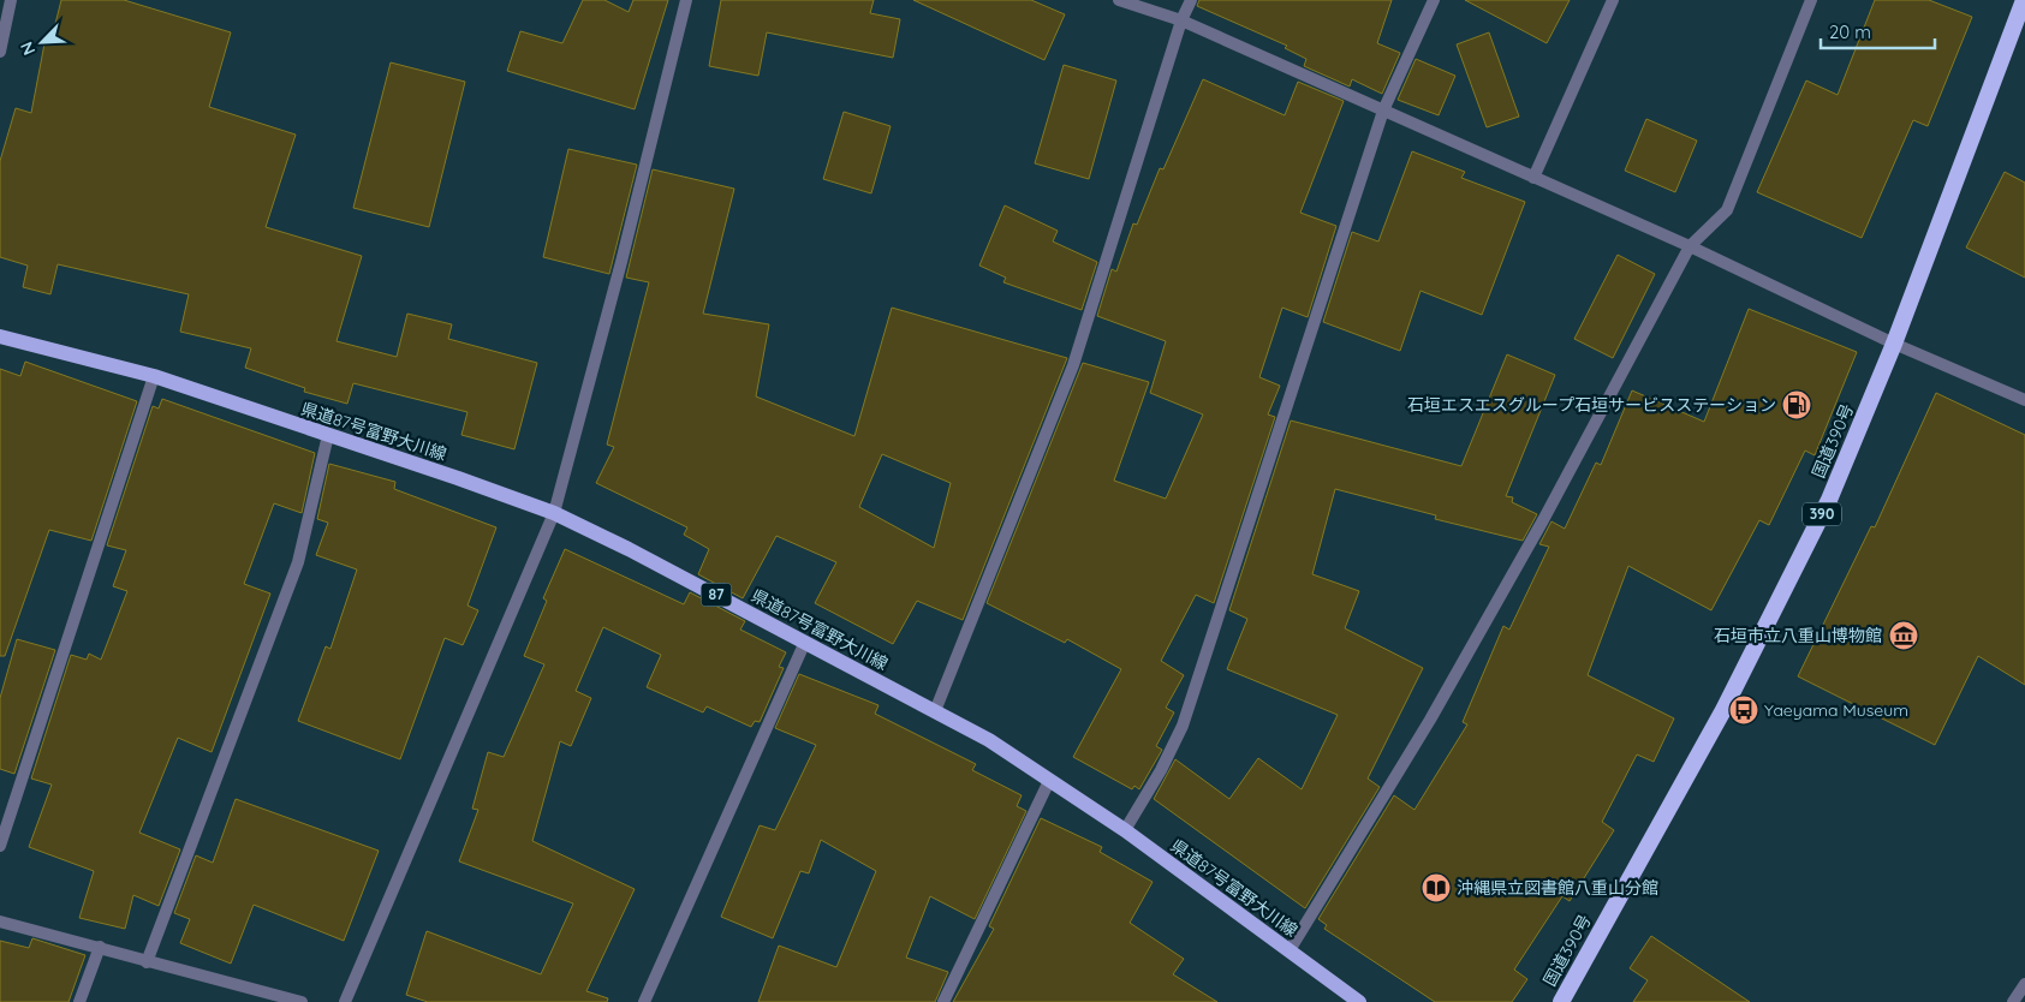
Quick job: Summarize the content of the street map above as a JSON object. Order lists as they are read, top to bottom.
{
  "streets": {
    "highway": ["国道390号", "390"],
    "main road": ["県道87号富野大川線", "87"]
  },
  "places": {
    "fuel station": ["石垣エスエスグループ石垣サービスステーション"],
    "museum": ["石垣市立八重山博物館"],
    "bus stop": ["Yaeyama Museum"],
    "library": ["沖縄県立図書館八重山分館"]
  },
  "scale_bar": "20 m",
  "north": "bottom left"
}
